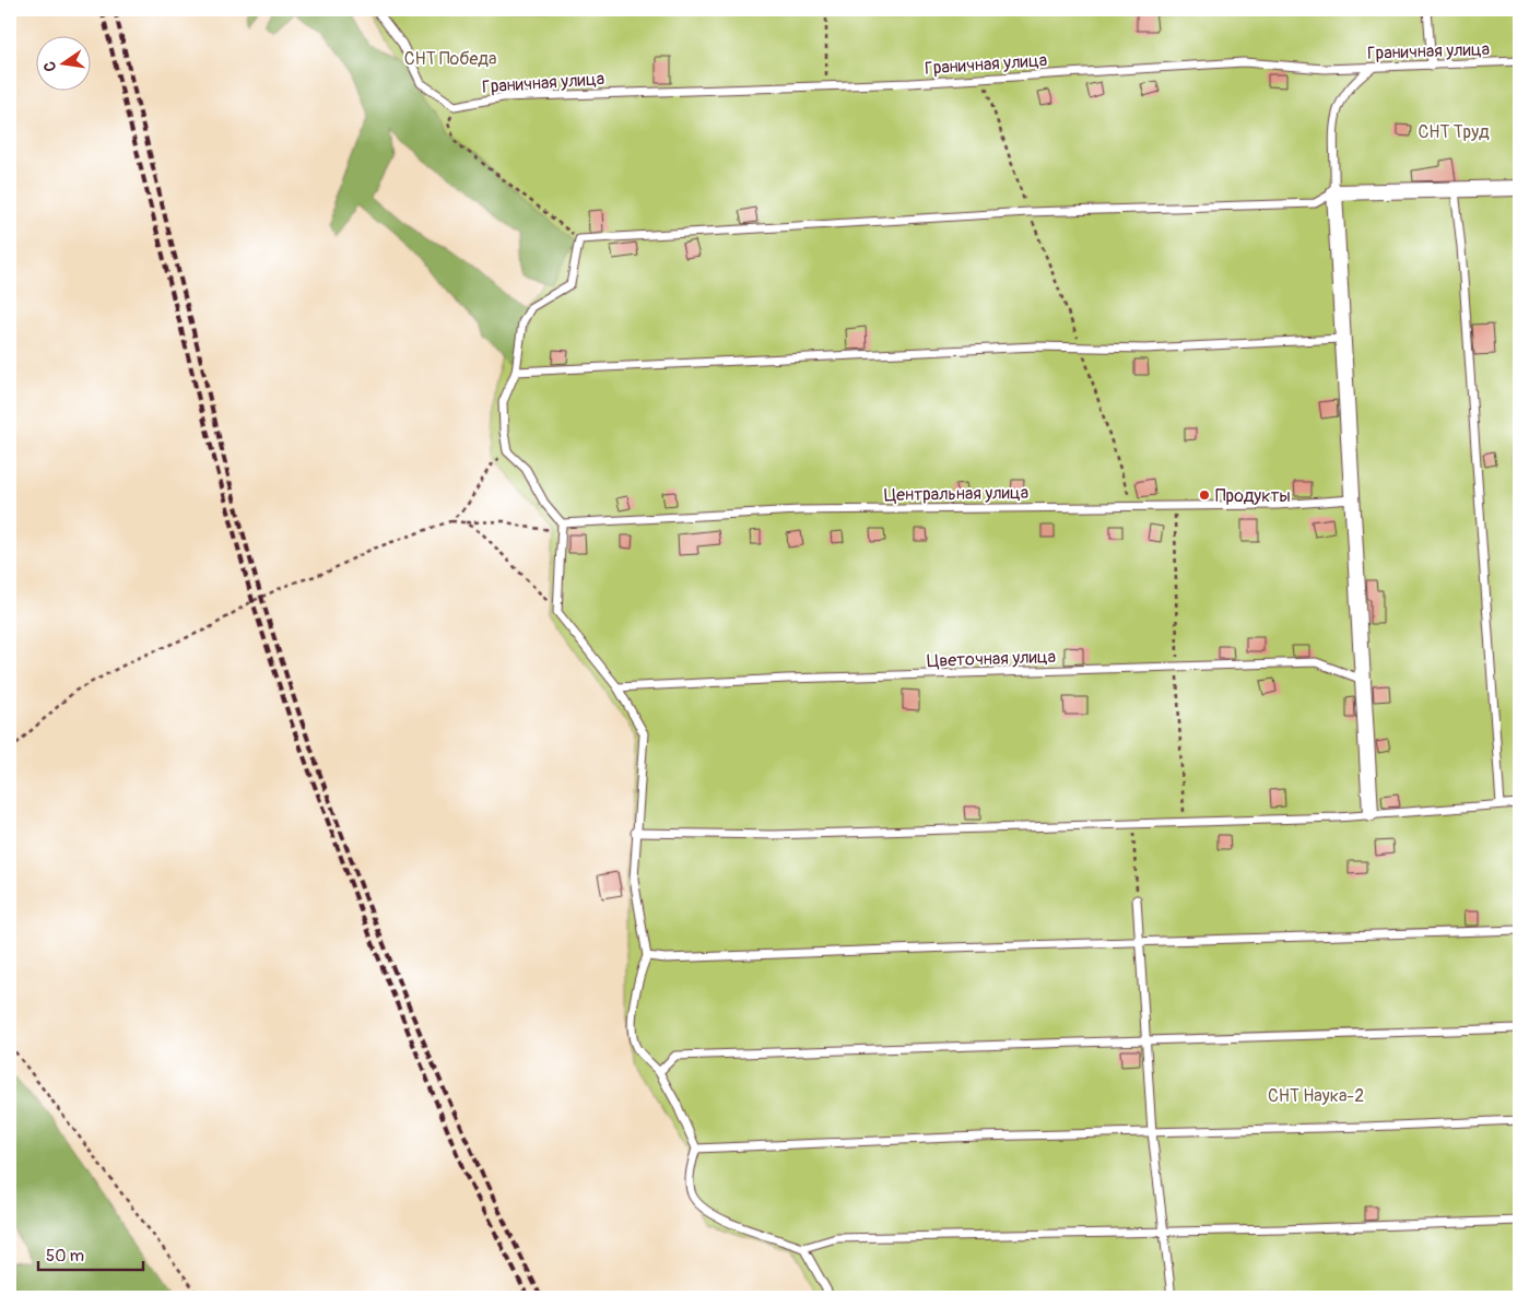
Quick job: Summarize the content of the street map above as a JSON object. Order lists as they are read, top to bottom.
{
  "streets": {
    "lane": ["Граничная улица", "Центральная улица", "Цветочная улица"]
  },
  "parks": ["СНТ Победа", "СНТ Труд", "СНТ Наука-2"],
  "places": ["Продукты"],
  "scale_bar": "50 m",
  "north": "left"
}
